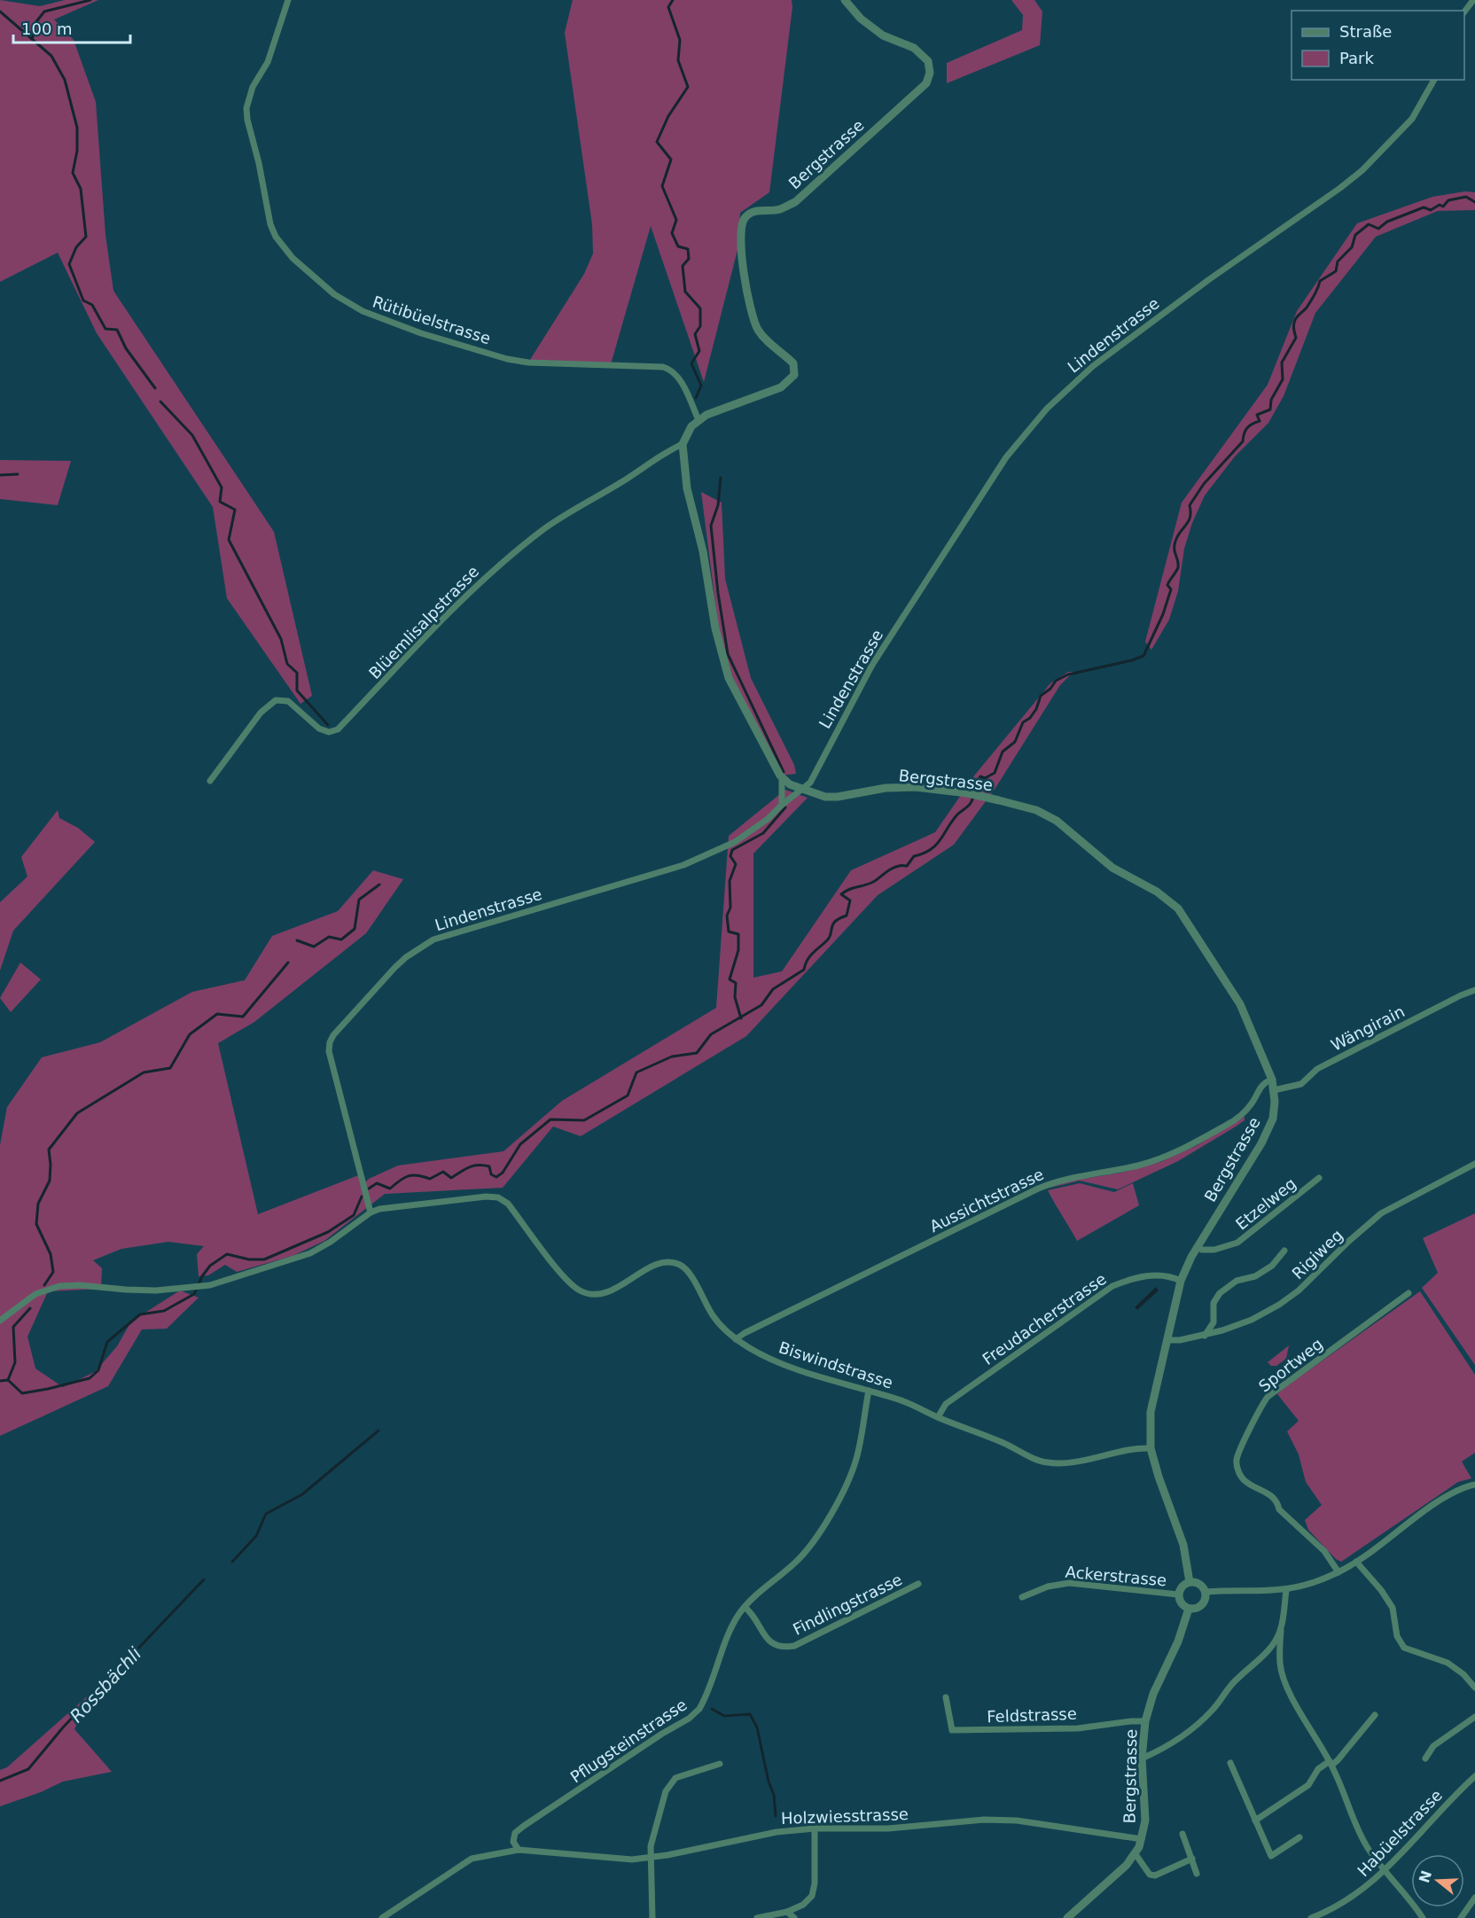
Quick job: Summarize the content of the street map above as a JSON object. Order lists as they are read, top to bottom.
{
  "streets": {
    "street": [
      "Bergstrasse",
      "Rütibüelstrasse",
      "Lindenstrasse",
      "Blüemlisalpstrasse",
      "Wängirain",
      "Aussichtstrasse",
      "Etzelweg",
      "Rigiweg",
      "Freudacherstrasse",
      "Biswindstrasse",
      "Sportweg",
      "Ackerstrasse",
      "Findlingstrasse",
      "Feldstrasse",
      "Pflugsteinstrasse",
      "Holzwiesstrasse",
      "Habüelstrasse"
    ]
  },
  "crossings": [
    ["Bergstrasse", "Rütibüelstrasse"],
    ["Bergstrasse", "Lindenstrasse"],
    ["Bergstrasse", "Blüemlisalpstrasse"],
    ["Bergstrasse", "Wängirain"],
    ["Bergstrasse", "Aussichtstrasse"],
    ["Bergstrasse", "Etzelweg"],
    ["Bergstrasse", "Rigiweg"],
    ["Bergstrasse", "Freudacherstrasse"],
    ["Bergstrasse", "Biswindstrasse"],
    ["Bergstrasse", "Ackerstrasse"],
    ["Bergstrasse", "Feldstrasse"],
    ["Bergstrasse", "Holzwiesstrasse"],
    ["Lindenstrasse", "Biswindstrasse"],
    ["Aussichtstrasse", "Biswindstrasse"],
    ["Freudacherstrasse", "Biswindstrasse"],
    ["Biswindstrasse", "Pflugsteinstrasse"],
    ["Findlingstrasse", "Pflugsteinstrasse"],
    ["Pflugsteinstrasse", "Holzwiesstrasse"]
  ],
  "water": ["Rossbächli"],
  "legend": ["Straße", "Park"],
  "scale_bar": "100 m",
  "north": "left"
}
